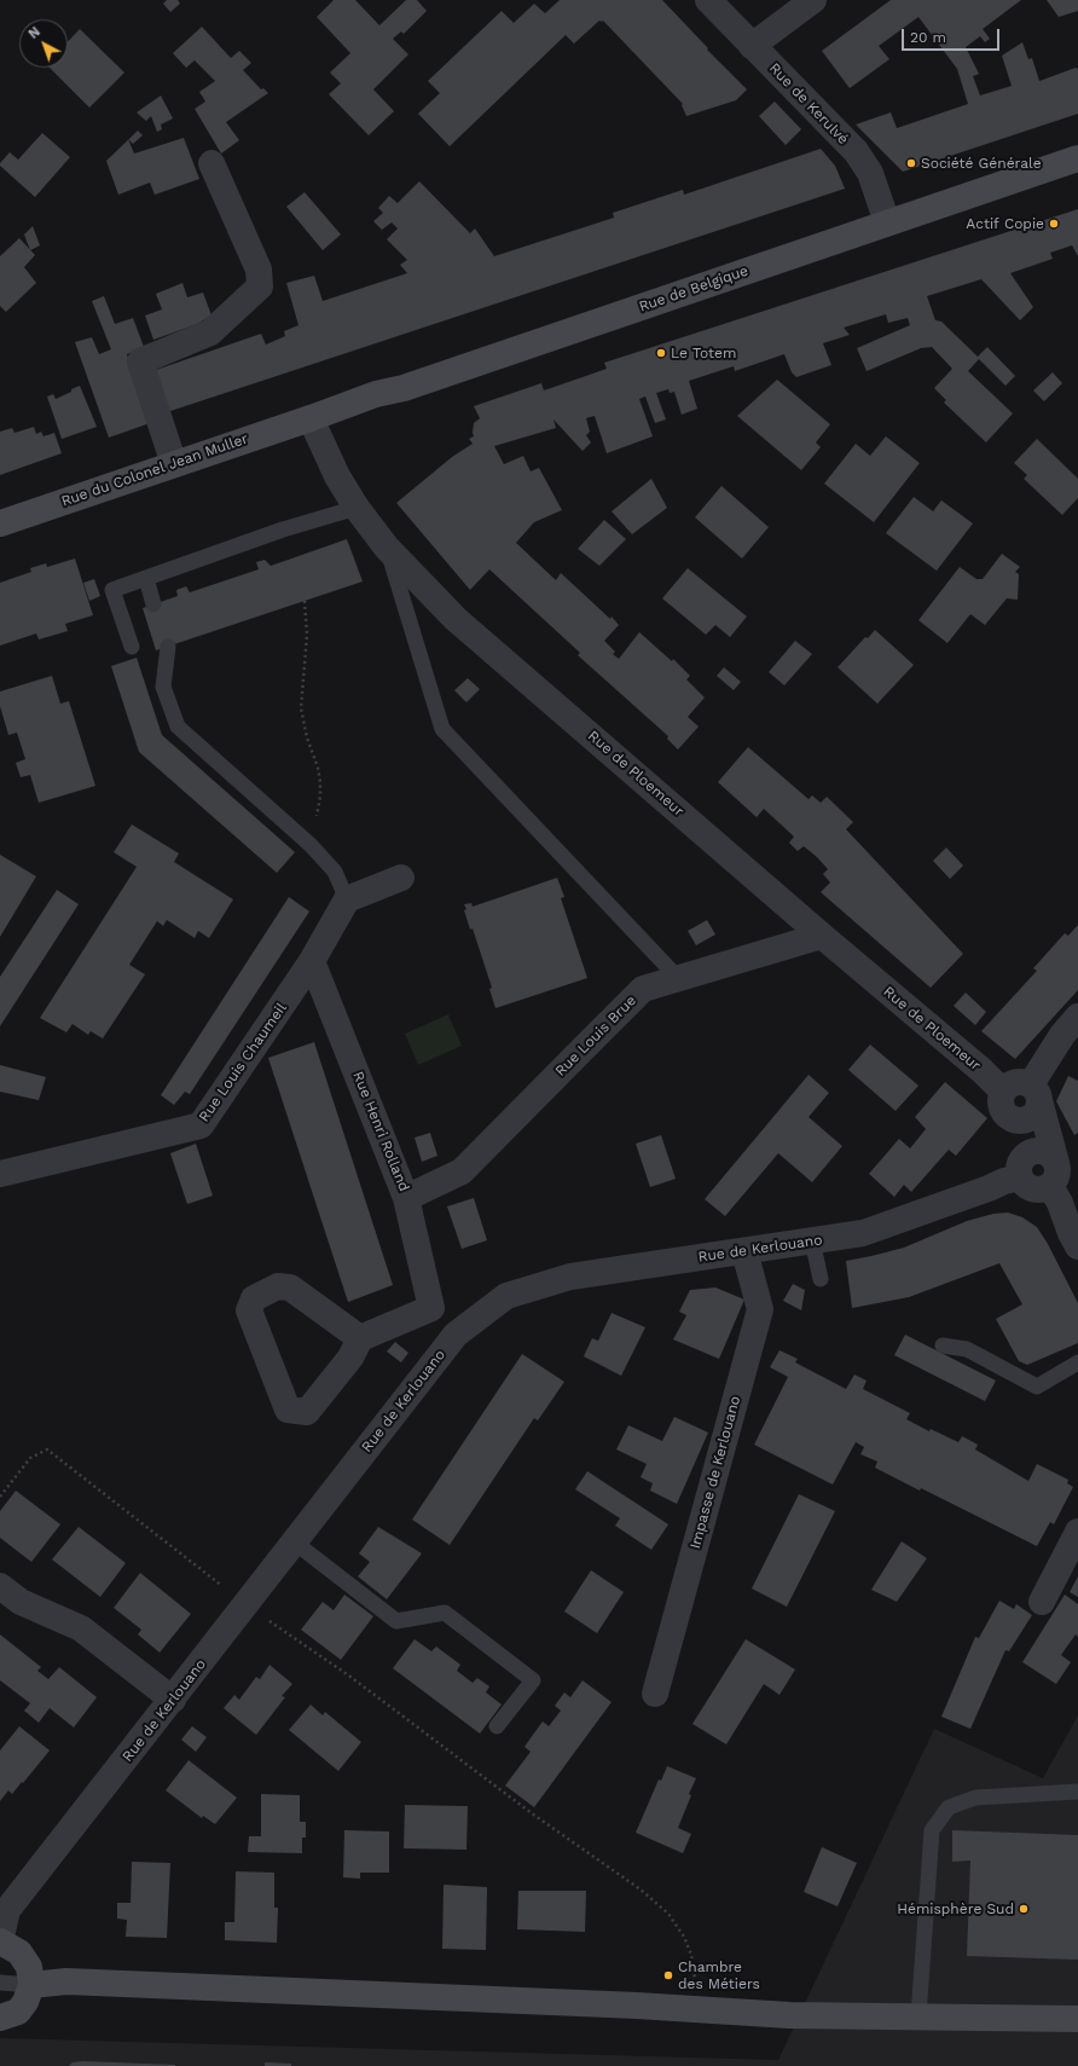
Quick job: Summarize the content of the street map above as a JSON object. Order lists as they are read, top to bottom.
{
  "streets": {
    "main road": ["Rue de Belgique", "Rue du Colonel Jean Muller"],
    "street": [
      "Rue de Kerulvé",
      "Rue de Ploemeur",
      "Rue Louis Brue",
      "Rue Louis Chaumeil",
      "Rue Henri Rolland",
      "Rue de Kerlouano",
      "Impasse de Kerlouano"
    ]
  },
  "crossings": [
    ["Rue de Kerulvé", "Rue de Belgique"],
    ["Rue de Belgique", "Rue du Colonel Jean Muller"],
    ["Rue de Belgique", "Rue de Ploemeur"],
    ["Rue du Colonel Jean Muller", "Rue de Ploemeur"],
    ["Rue de Ploemeur", "Rue Louis Brue"],
    ["Rue Louis Brue", "Rue Henri Rolland"],
    ["Rue Louis Chaumeil", "Rue Henri Rolland"],
    ["Rue Henri Rolland", "Rue de Kerlouano"],
    ["Rue de Kerlouano", "Impasse de Kerlouano"]
  ],
  "places": [
    "Société Générale",
    "Actif Copie",
    "Le Totem",
    "Hémisphère Sud",
    "Chambre des Métiers"
  ],
  "scale_bar": "20 m",
  "north": "top left"
}
